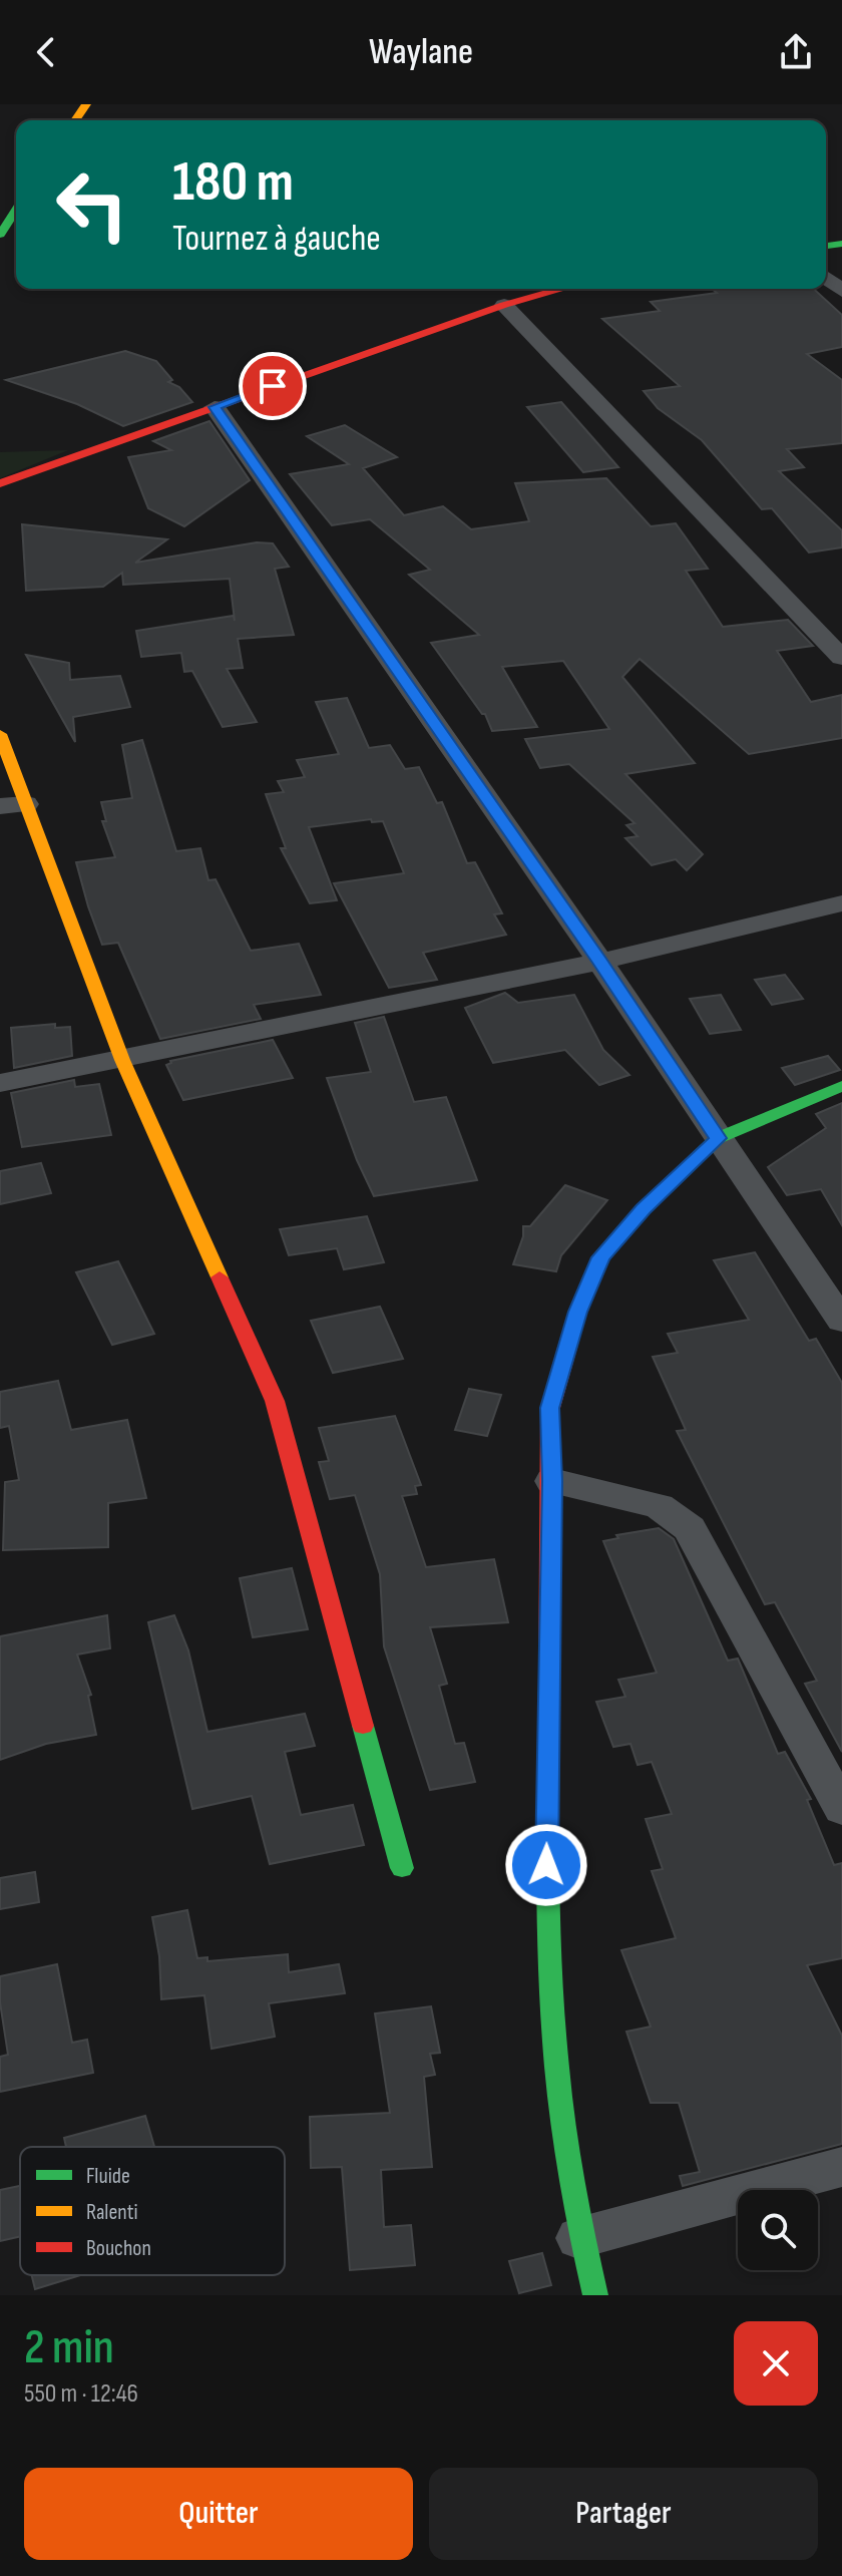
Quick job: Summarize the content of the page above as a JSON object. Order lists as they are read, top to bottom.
{
  "legend": ["Fluide", "Ralenti", "Bouchon"],
  "page": {
    "header": "Waylane",
    "turn": ["180 m", "Tournez à gauche"],
    "heading": ["2 min", "550 m · 12:46"],
    "buttons": ["Quitter", "Partager"]
  }
}
